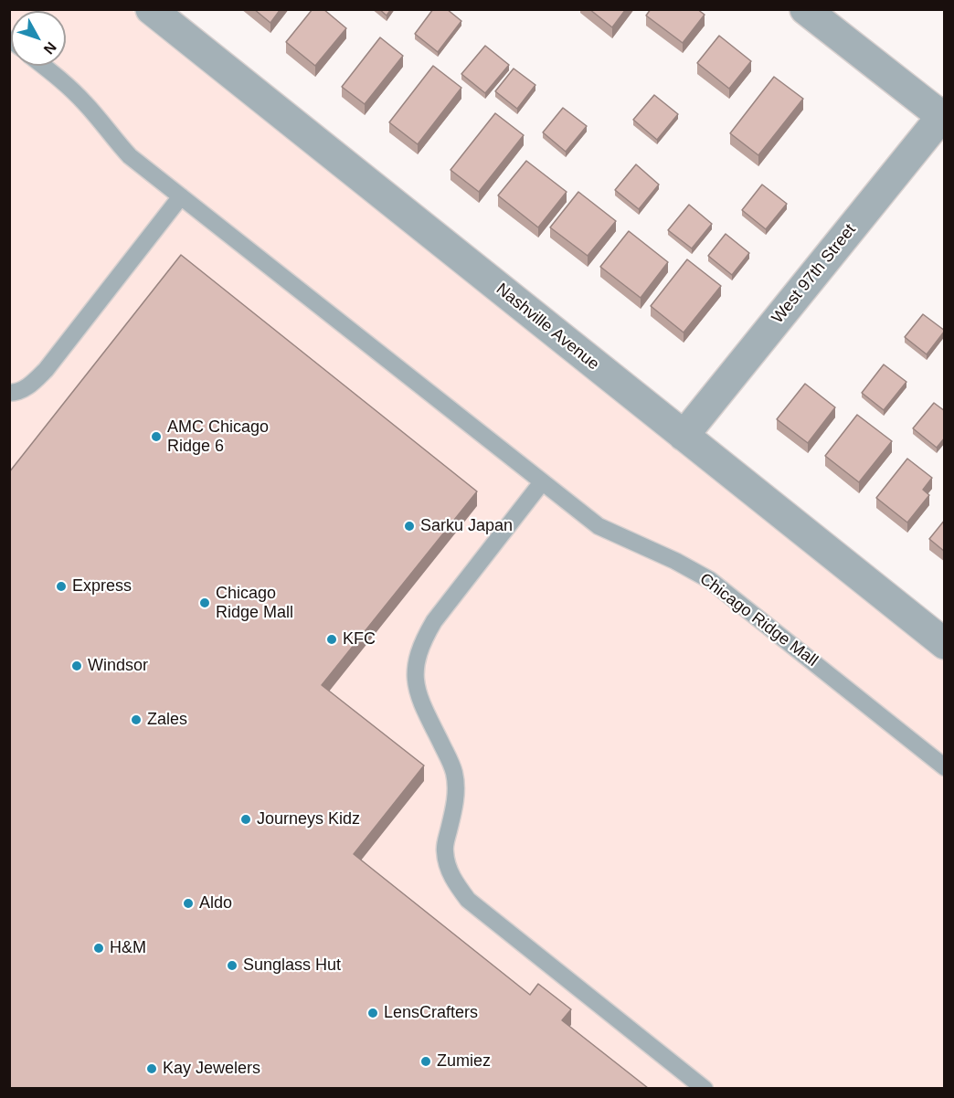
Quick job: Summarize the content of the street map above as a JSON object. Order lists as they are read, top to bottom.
{
  "streets": {
    "street": ["West 97th Street", "Nashville Avenue"],
    "lane": ["Chicago Ridge Mall"]
  },
  "crossings": [
    ["West 97th Street", "Nashville Avenue"]
  ],
  "places": [
    "AMC Chicago Ridge 6",
    "Sarku Japan",
    "Express",
    "Chicago Ridge Mall",
    "KFC",
    "Windsor",
    "Zales",
    "Journeys Kidz",
    "Aldo",
    "H&M",
    "Sunglass Hut",
    "LensCrafters",
    "Zumiez",
    "Kay Jewelers"
  ],
  "north": "bottom right"
}
